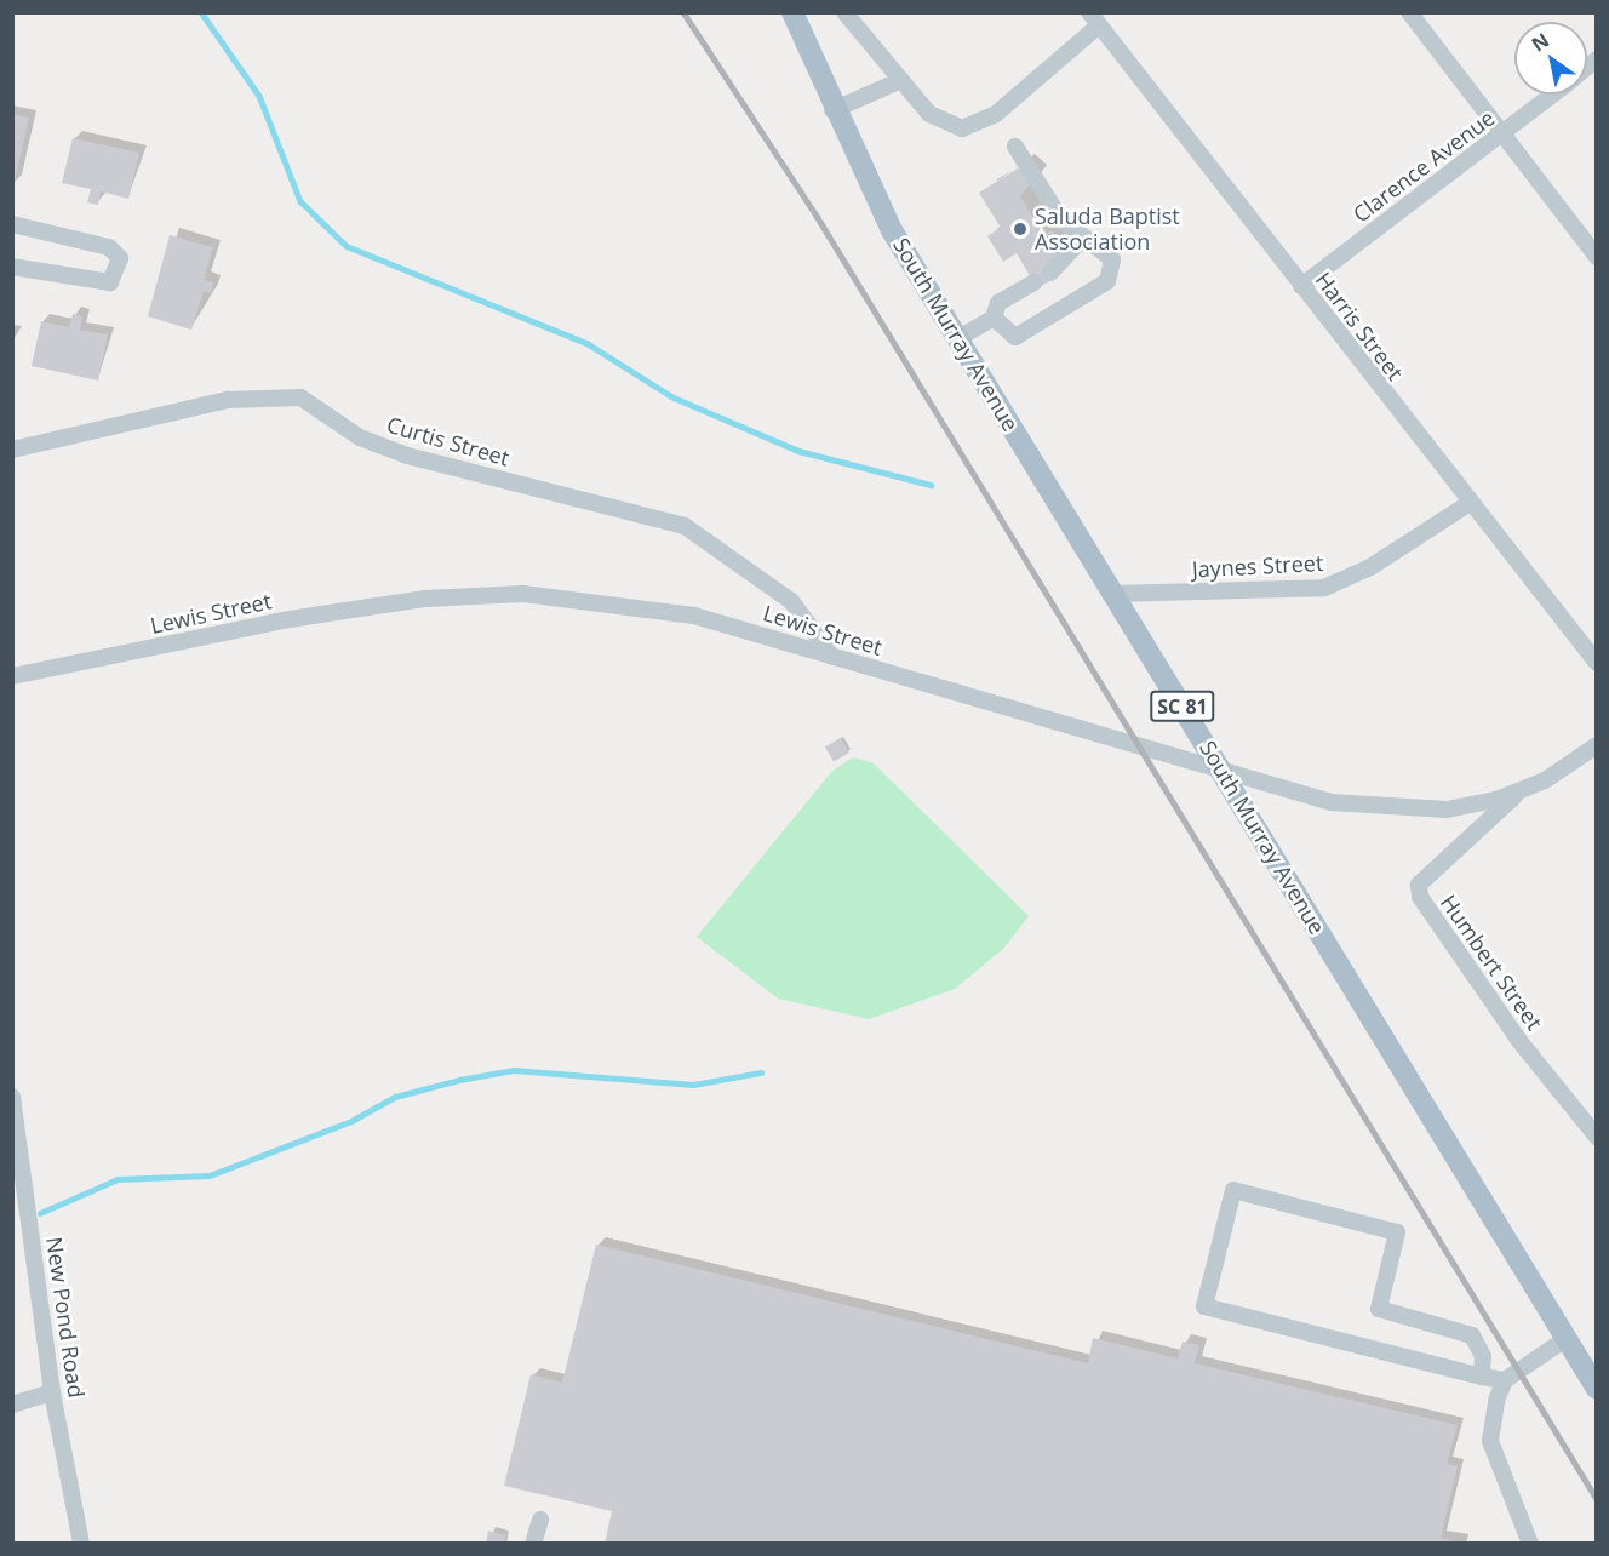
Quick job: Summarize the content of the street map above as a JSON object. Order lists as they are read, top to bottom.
{
  "streets": {
    "main road": ["South Murray Avenue", "SC 81"],
    "street": [
      "Clarence Avenue",
      "Harris Street",
      "Curtis Street",
      "Jaynes Street",
      "Lewis Street",
      "Humbert Street",
      "New Pond Road"
    ]
  },
  "crossings": [
    ["Clarence Avenue", "Harris Street"],
    ["Harris Street", "Jaynes Street"],
    ["South Murray Avenue", "Jaynes Street"],
    ["South Murray Avenue", "Lewis Street"],
    ["Curtis Street", "Lewis Street"],
    ["Lewis Street", "Humbert Street"]
  ],
  "places": ["Saluda Baptist Association"],
  "north": "top left"
}
